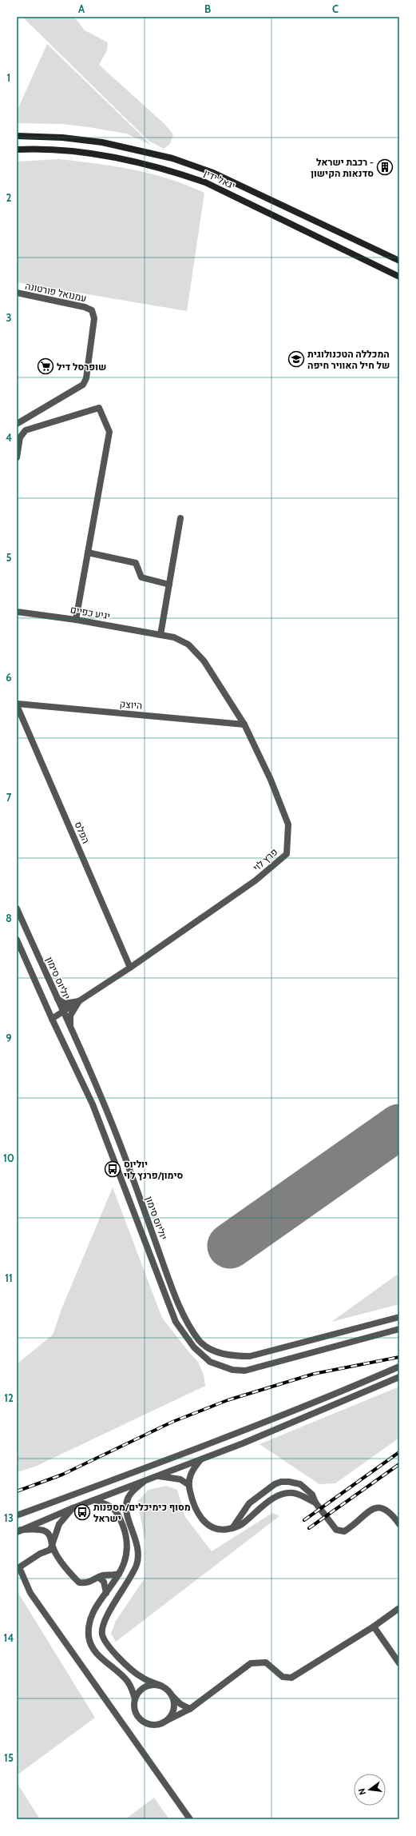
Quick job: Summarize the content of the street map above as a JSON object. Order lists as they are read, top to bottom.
{
  "streets": {
    "main road": ["יגאל ידין"],
    "street": [
      "עמנואל פורטונה",
      "יגיע כפיים",
      "היוצק",
      "הפלס",
      "פרץ לוי",
      "יוליוס סימון"
    ]
  },
  "crossings": [
    ["יגיע כפיים", "פרץ לוי"],
    ["היוצק", "הפלס"],
    ["היוצק", "פרץ לוי"],
    ["הפלס", "פרץ לוי"],
    ["פרץ לוי", "יוליוס סימון"]
  ],
  "places": {
    "building": ["רכבת ישראל - סדנאות הקישון"],
    "school or university": ["המכללה הטכנולוגית של חיל האוויר חיפה"],
    "supermarket": ["שופרסל דיל"],
    "bus stop": ["יוליוס סימון/פרנץ לוי", "מסוף כימיכלים/מספנות ישראל"]
  },
  "north": "left",
  "grid": {
    "columns": ["A", "B", "C"],
    "rows": [
      "1",
      "2",
      "3",
      "4",
      "5",
      "6",
      "7",
      "8",
      "9",
      "10",
      "11",
      "12",
      "13",
      "14",
      "15"
    ]
  }
}
